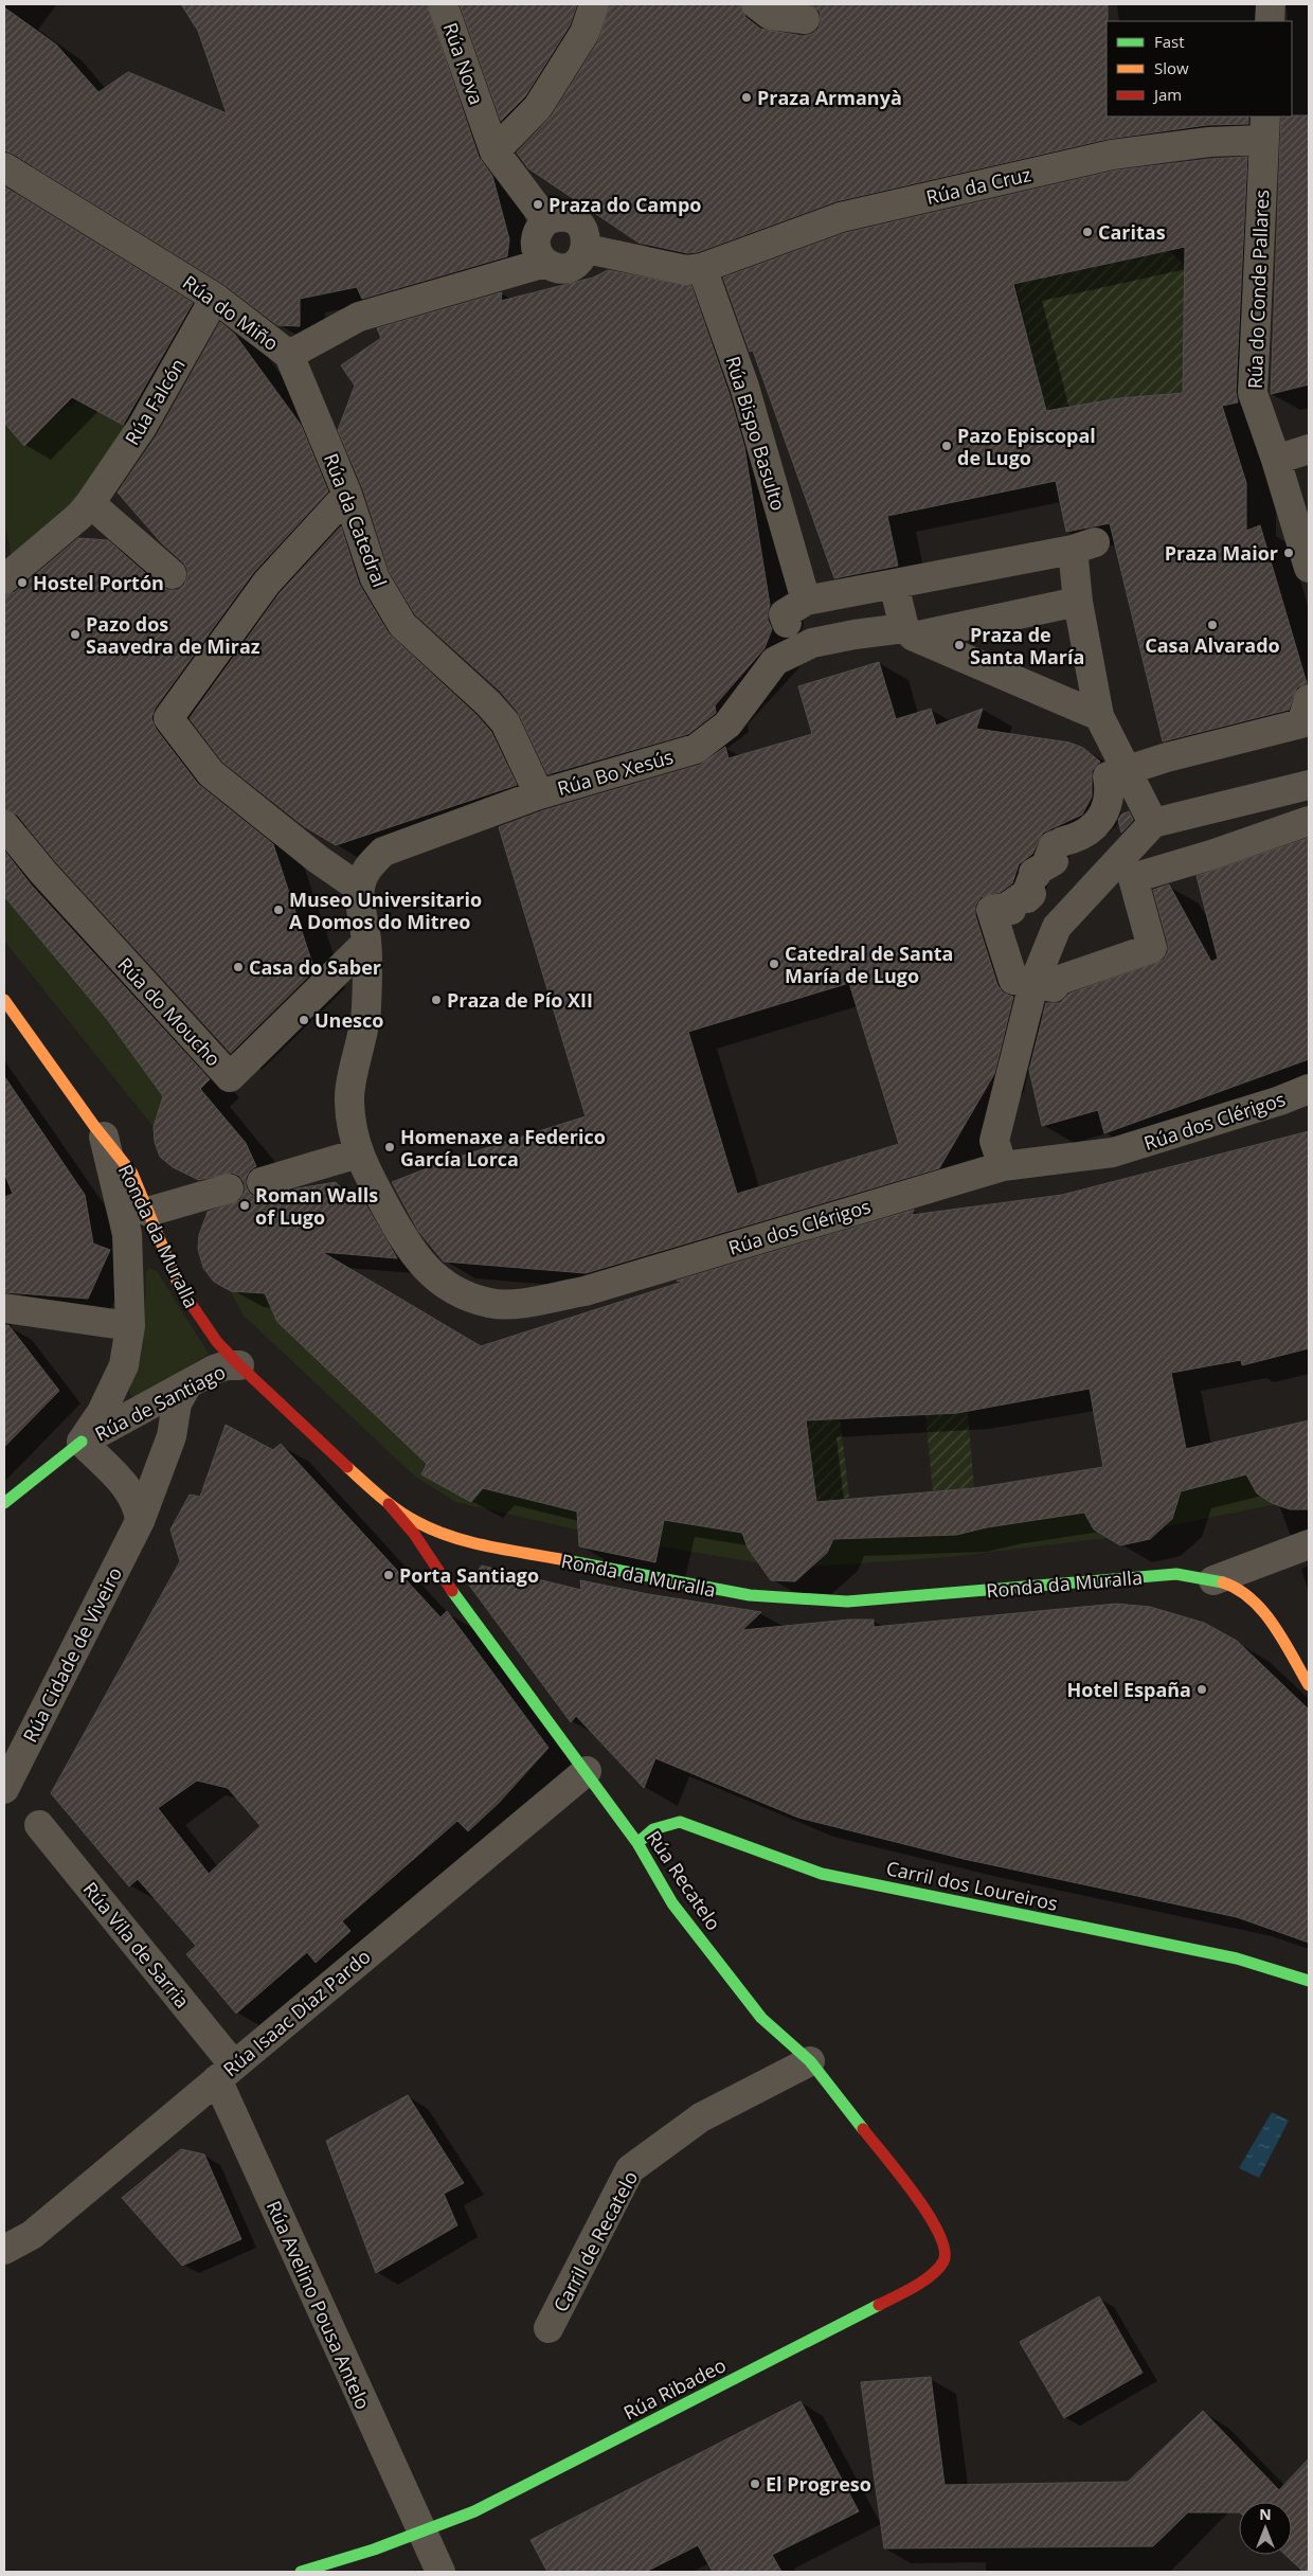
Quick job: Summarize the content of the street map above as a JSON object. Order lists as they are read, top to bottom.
{
  "streets": {
    "street": [
      "Rúa Nova",
      "Rúa da Cruz",
      "Rúa do Conde Pallares",
      "Rúa do Miño",
      "Rúa Falcón",
      "Rúa Bispo Basulto",
      "Rúa da Catedral",
      "Rúa Bo Xesús",
      "Rúa do Moucho",
      "Rúa dos Clérigos",
      "Ronda da Muralla",
      "Rúa de Santiago",
      "Rúa Cidade de Viveiro",
      "Rúa Recatelo",
      "Carril dos Loureiros",
      "Rúa Vila de Sarria",
      "Rúa Isaac Díaz Pardo",
      "Carril de Recatelo",
      "Rúa Avelino Pousa Antelo",
      "Rúa Ribadeo"
    ]
  },
  "crossings": [
    ["Rúa da Cruz", "Rúa do Conde Pallares"],
    ["Rúa da Cruz", "Rúa Bispo Basulto"],
    ["Rúa do Miño", "Rúa Falcón"],
    ["Rúa do Miño", "Rúa da Catedral"],
    ["Rúa Bispo Basulto", "Rúa Bo Xesús"],
    ["Rúa da Catedral", "Rúa Bo Xesús"],
    ["Ronda da Muralla", "Rúa de Santiago"],
    ["Ronda da Muralla", "Rúa Recatelo"],
    ["Rúa de Santiago", "Rúa Cidade de Viveiro"],
    ["Rúa Recatelo", "Carril dos Loureiros"],
    ["Rúa Recatelo", "Rúa Isaac Díaz Pardo"],
    ["Rúa Recatelo", "Carril de Recatelo"],
    ["Rúa Recatelo", "Rúa Ribadeo"],
    ["Rúa Vila de Sarria", "Rúa Isaac Díaz Pardo"],
    ["Rúa Vila de Sarria", "Rúa Avelino Pousa Antelo"],
    ["Rúa Isaac Díaz Pardo", "Rúa Avelino Pousa Antelo"],
    ["Rúa Avelino Pousa Antelo", "Rúa Ribadeo"]
  ],
  "places": [
    "Praza Armanyà",
    "Praza do Campo",
    "Caritas",
    "Pazo Episcopal de Lugo",
    "Praza Maior",
    "Hostel Portón",
    "Casa Alvarado",
    "Pazo dos Saavedra de Miraz",
    "Praza de Santa María",
    "Museo Universitario A Domos do Mitreo",
    "Catedral de Santa María de Lugo",
    "Casa do Saber",
    "Praza de Pío XII",
    "Unesco",
    "Homenaxe a Federico García Lorca",
    "Roman Walls of Lugo",
    "Porta Santiago",
    "Hotel España",
    "El Progreso"
  ],
  "legend": ["Fast", "Slow", "Jam"],
  "north": "top"
}
